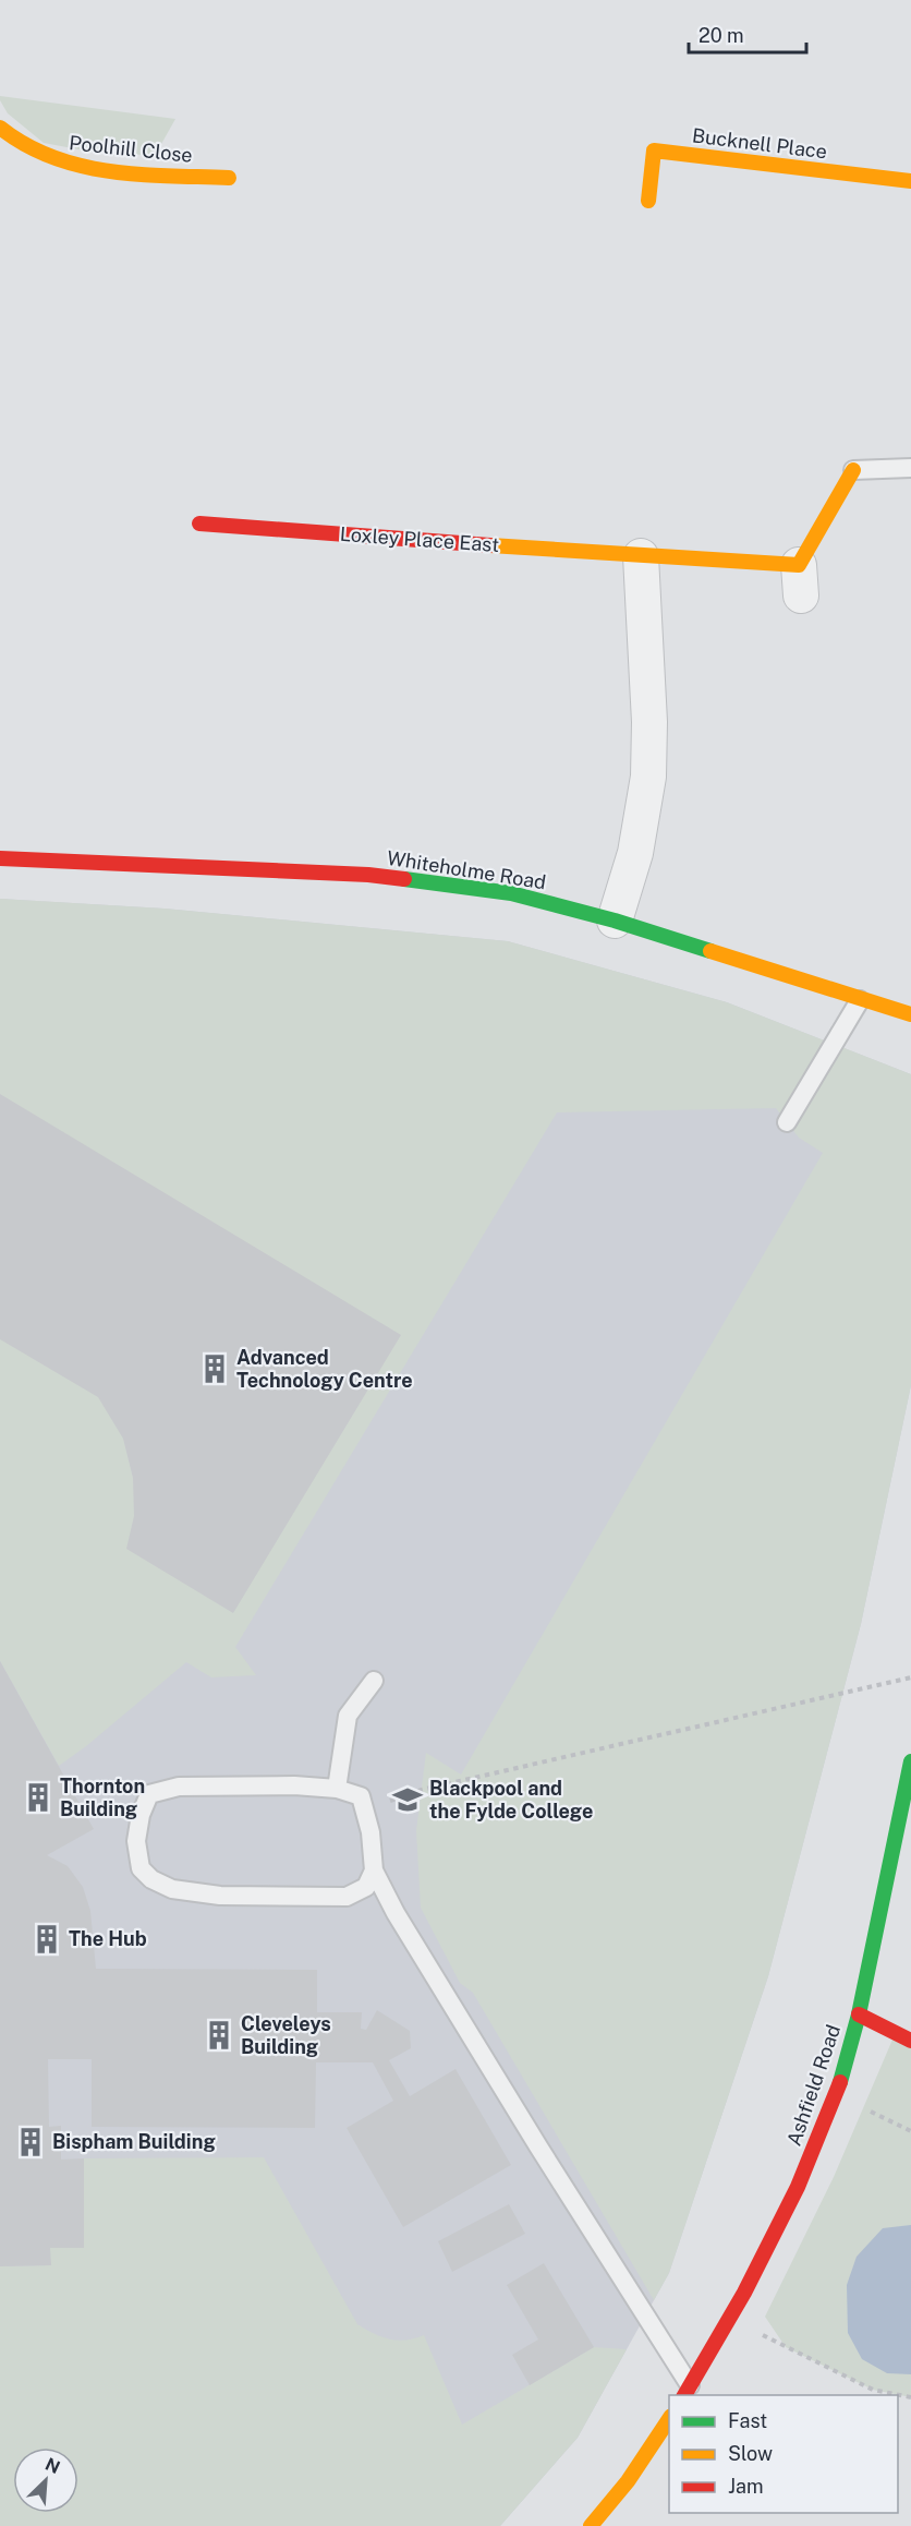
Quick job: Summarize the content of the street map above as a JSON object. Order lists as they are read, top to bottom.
{
  "streets": {
    "street": [
      "Bucknell Place",
      "Poolhill Close",
      "Loxley Place East",
      "Whiteholme Road",
      "Ashfield Road"
    ]
  },
  "places": {
    "building": [
      "Advanced Technology Centre",
      "Thornton Building",
      "The Hub",
      "Cleveleys Building",
      "Bispham Building"
    ],
    "school or university": ["Blackpool and the Fylde College"]
  },
  "legend": ["Fast", "Slow", "Jam"],
  "scale_bar": "20 m",
  "north": "top right"
}
